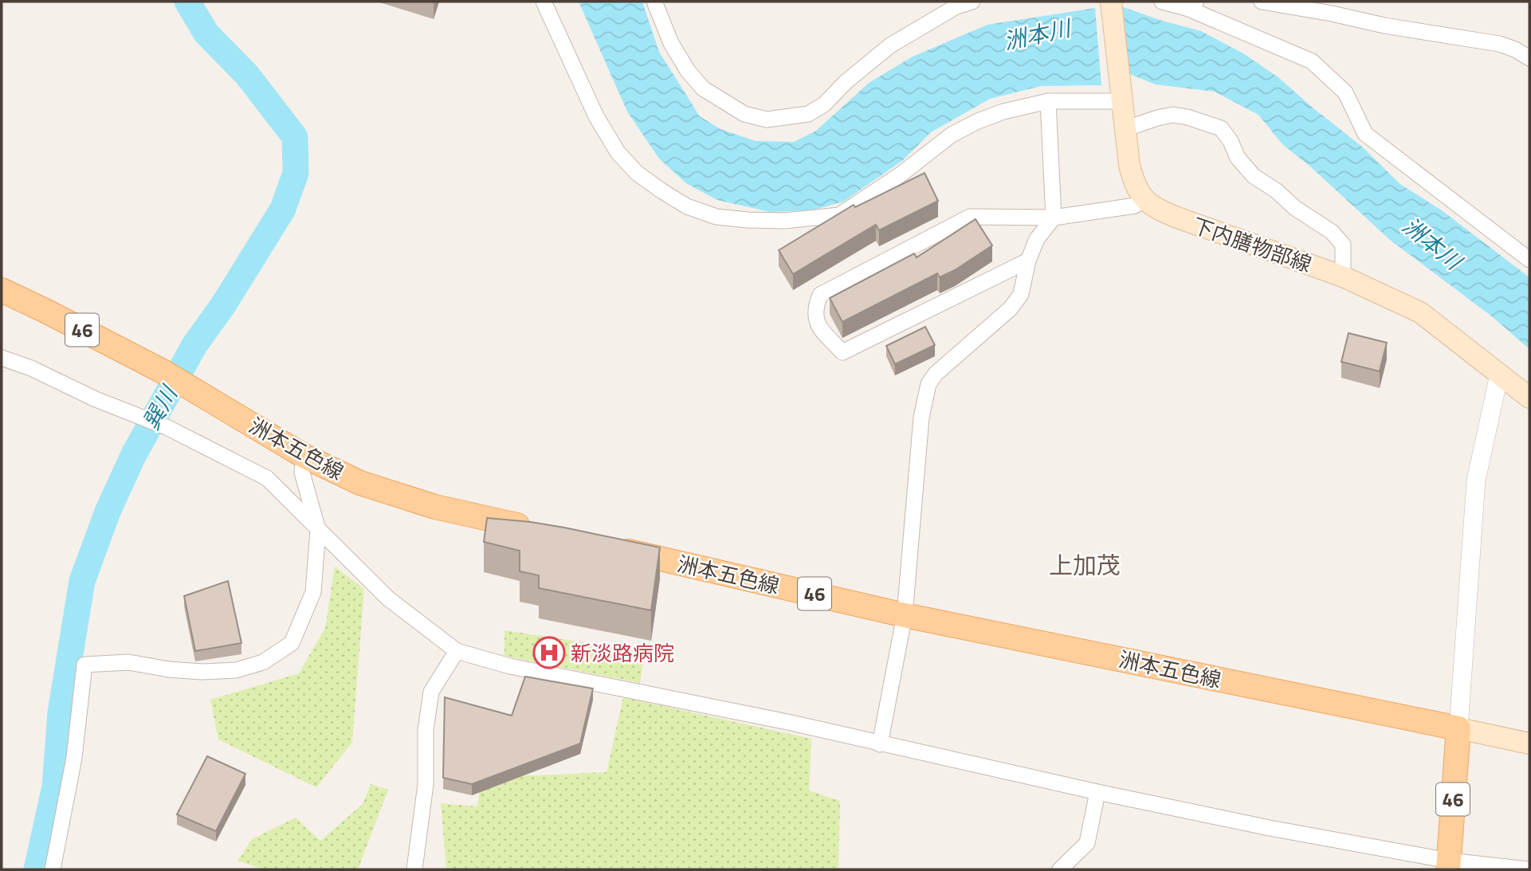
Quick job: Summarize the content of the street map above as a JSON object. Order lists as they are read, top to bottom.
{
  "streets": {
    "main road": ["下内膳物部線", "46", "洲本五色線"]
  },
  "crossings": [
    ["46", "洲本五色線"]
  ],
  "districts": ["上加茂"],
  "water": ["洲本川", "巽川"],
  "places": {
    "hospital": ["新淡路病院"]
  }
}
